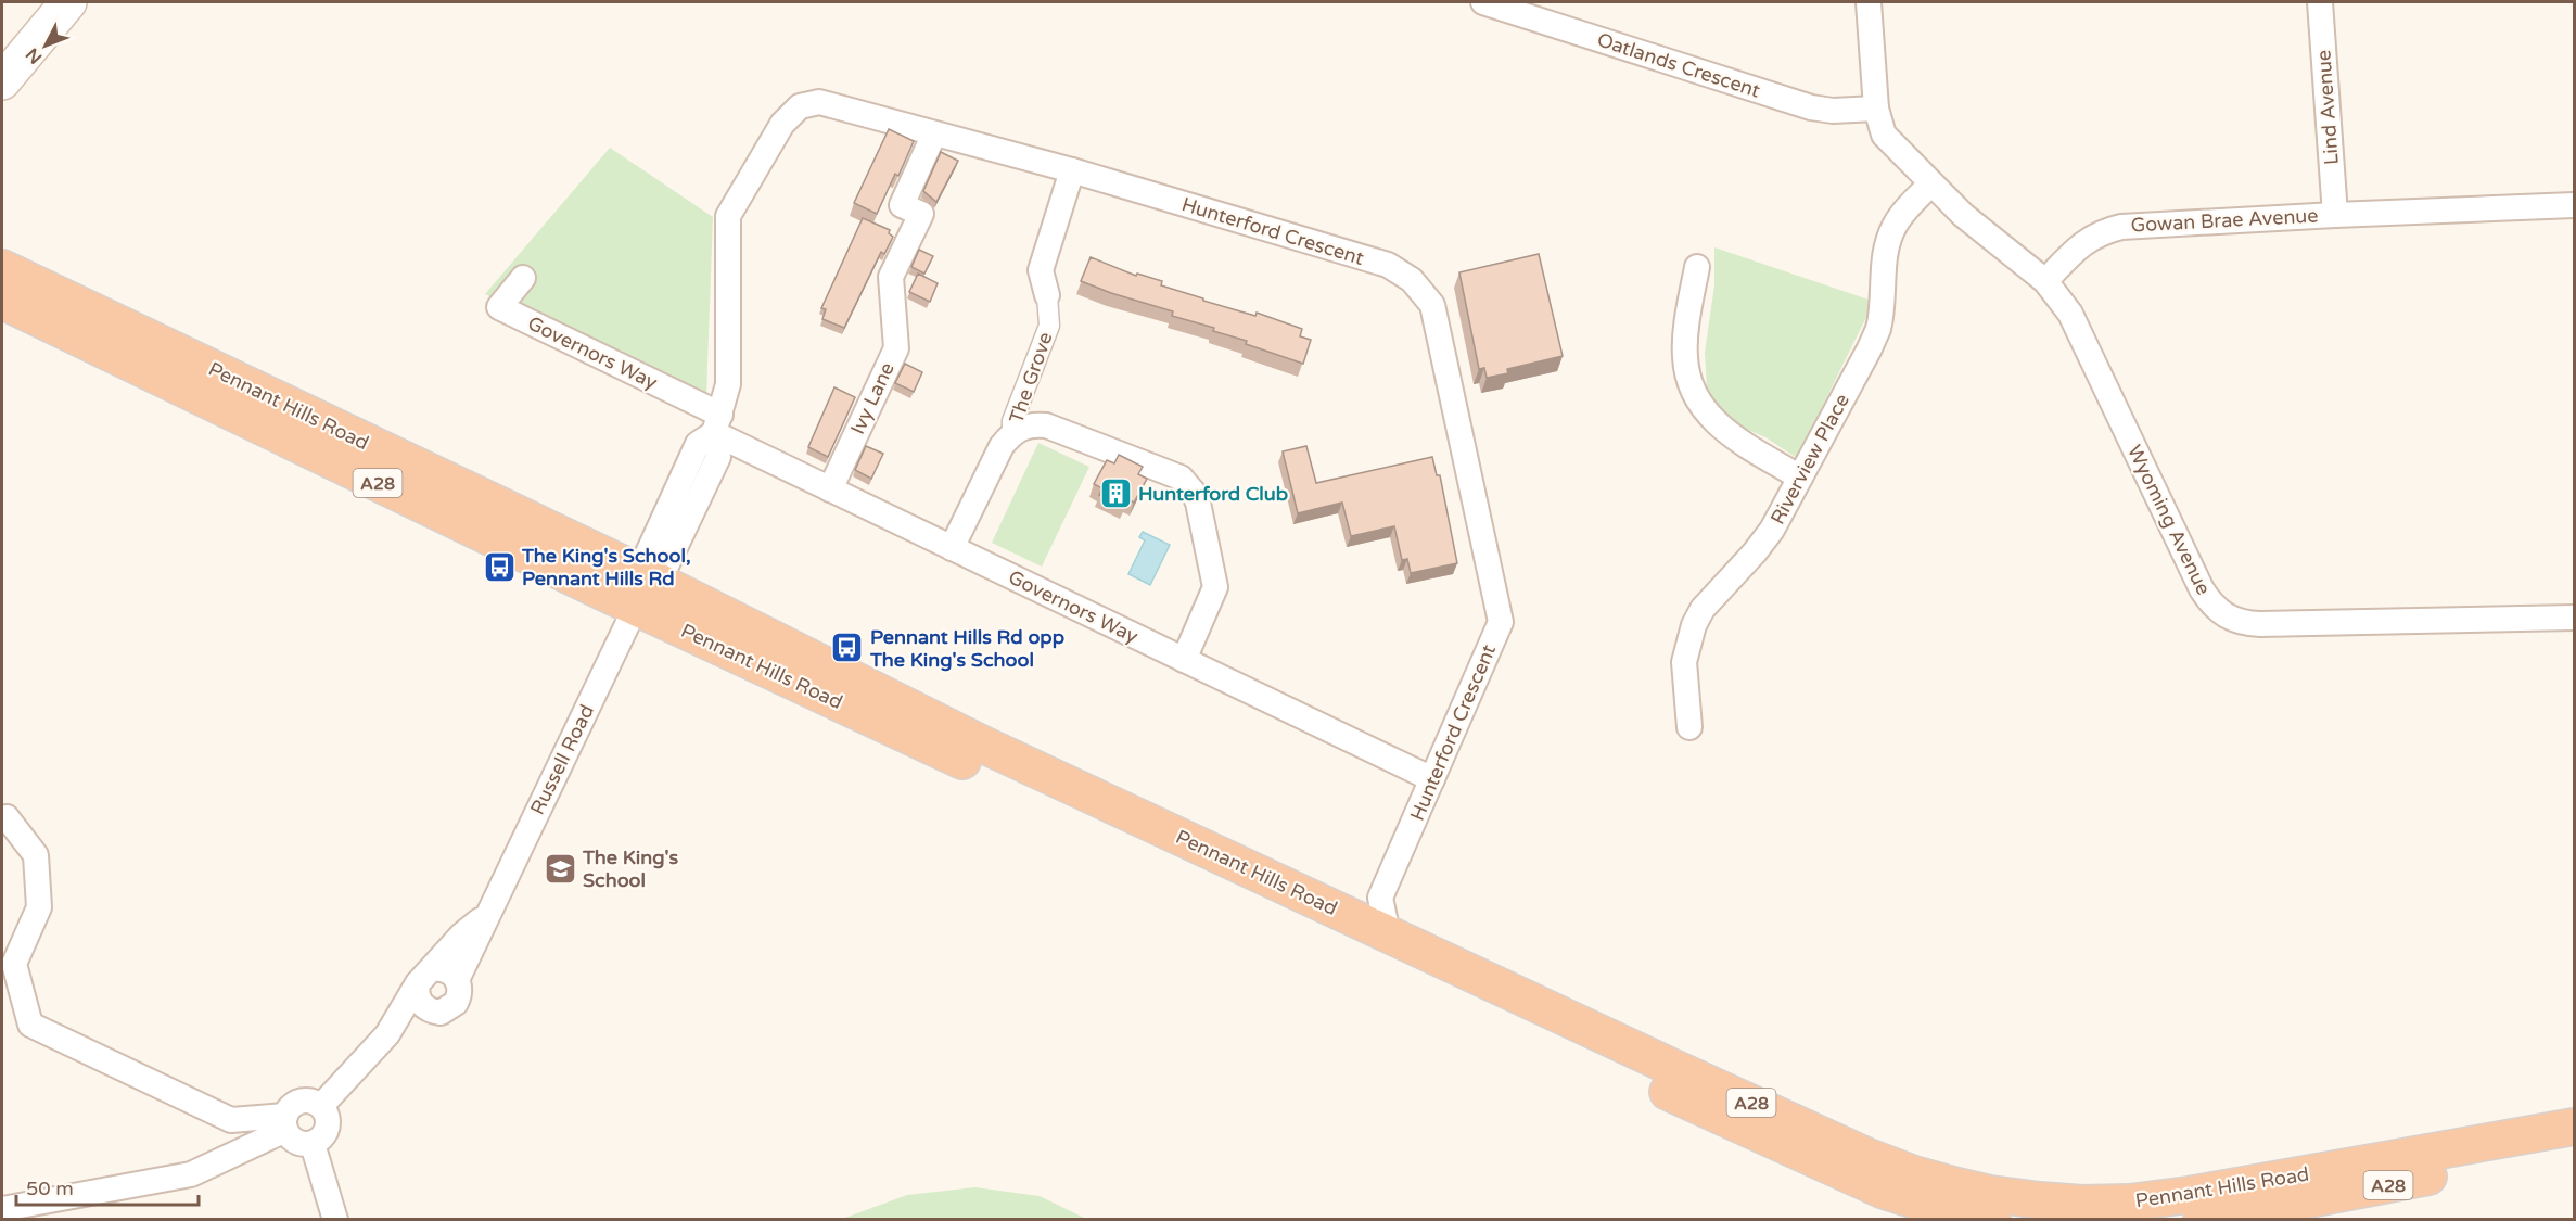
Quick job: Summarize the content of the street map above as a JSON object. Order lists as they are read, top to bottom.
{
  "streets": {
    "highway": ["Pennant Hills Road", "A28"],
    "street": [
      "Oatlands Crescent",
      "Lind Avenue",
      "Gowan Brae Avenue",
      "Hunterford Crescent",
      "Governors Way",
      "The Grove",
      "Ivy Lane",
      "Riverview Place",
      "Wyoming Avenue",
      "Russell Road"
    ]
  },
  "crossings": [
    ["Lind Avenue", "Gowan Brae Avenue"],
    ["Gowan Brae Avenue", "Wyoming Avenue"],
    ["Hunterford Crescent", "Governors Way"],
    ["Hunterford Crescent", "The Grove"],
    ["Hunterford Crescent", "Ivy Lane"],
    ["Hunterford Crescent", "Pennant Hills Road"],
    ["Governors Way", "Ivy Lane"],
    ["Pennant Hills Road", "Russell Road"]
  ],
  "places": {
    "building": ["Hunterford Club"],
    "bus stop": ["The King's School, Pennant Hills Rd", "Pennant Hills Rd opp The King's School"],
    "school or university": ["The King's School"]
  },
  "scale_bar": "50 m",
  "north": "bottom left"
}
